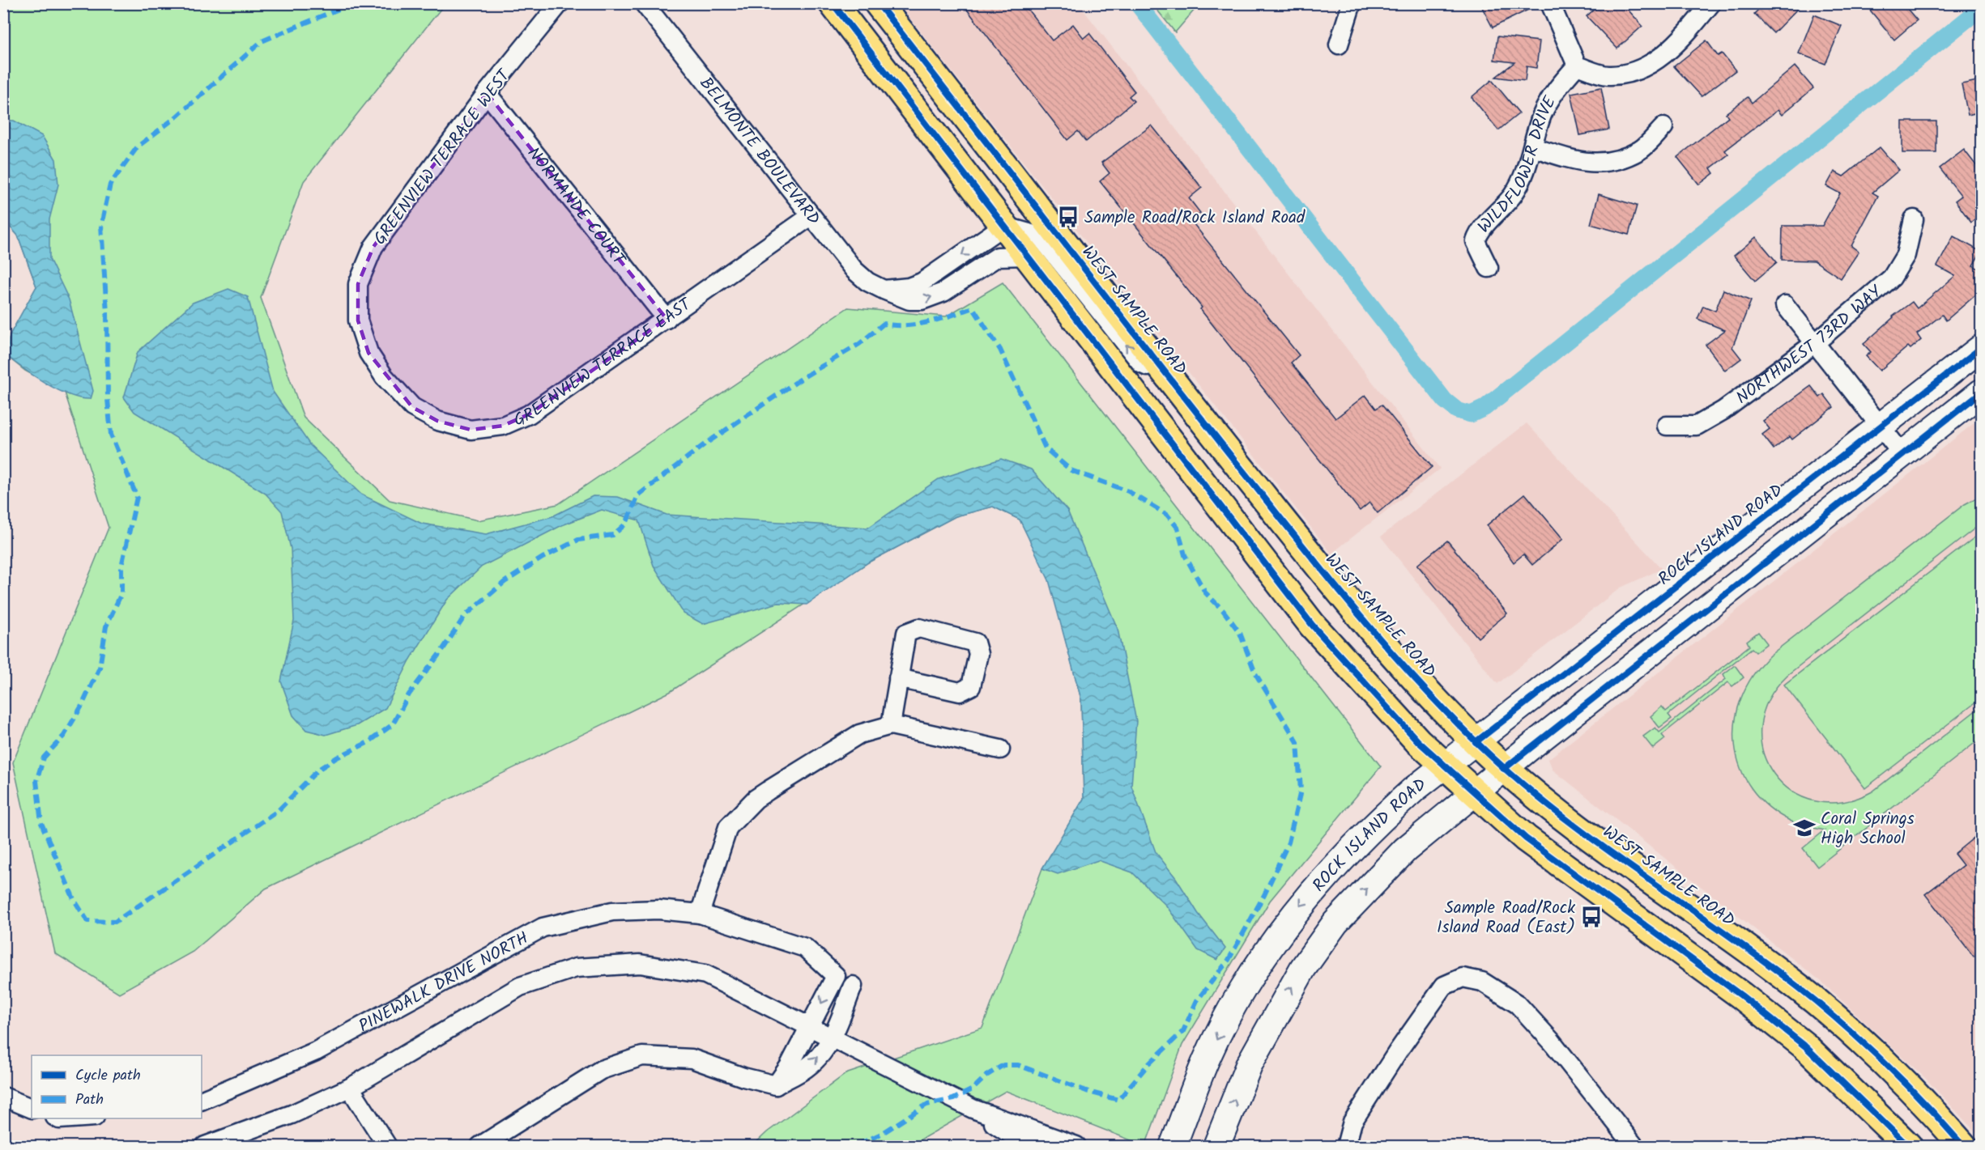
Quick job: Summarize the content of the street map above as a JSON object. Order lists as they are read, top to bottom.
{
  "streets": {
    "main road": ["WEST SAMPLE ROAD", "ROCK ISLAND ROAD"],
    "street": [
      "BELMONTE BOULEVARD",
      "GREENVIEW TERRACE WEST",
      "WILDFLOWER DRIVE",
      "NORMANDE COURT",
      "NORTHWEST 73RD WAY",
      "GREENVIEW TERRACE EAST",
      "PINEWALK DRIVE NORTH"
    ]
  },
  "crossings": [
    ["BELMONTE BOULEVARD", "GREENVIEW TERRACE EAST"],
    ["GREENVIEW TERRACE WEST", "NORMANDE COURT"],
    ["GREENVIEW TERRACE WEST", "GREENVIEW TERRACE EAST"],
    ["NORMANDE COURT", "GREENVIEW TERRACE EAST"],
    ["WEST SAMPLE ROAD", "ROCK ISLAND ROAD"]
  ],
  "places": {
    "bus stop": ["Sample Road/Rock Island Road", "Sample Road/Rock Island Road (East)"],
    "school or university": ["Coral Springs High School"]
  },
  "legend": ["Cycle path", "Path"]
}
